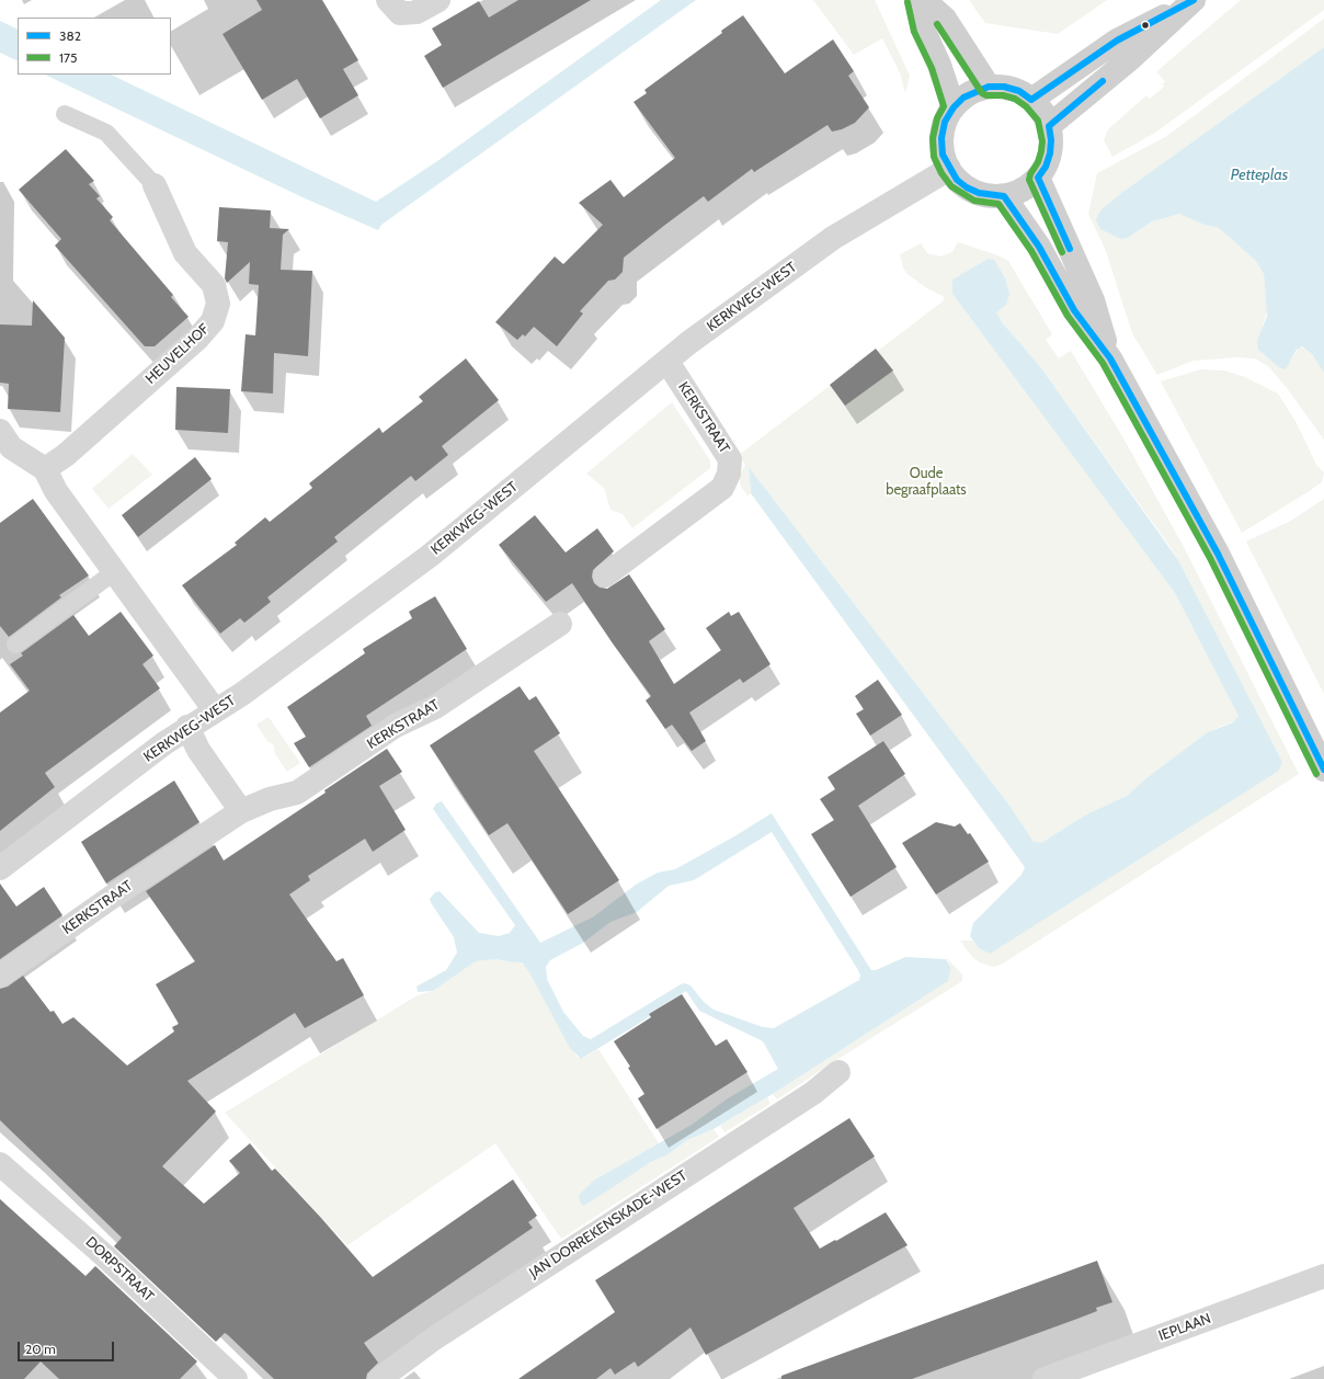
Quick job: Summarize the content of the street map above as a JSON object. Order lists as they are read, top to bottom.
{
  "streets": {
    "street": [
      "KERKWEG-WEST",
      "HEUVELHOF",
      "KERKSTRAAT",
      "JAN DORREKENSKADE-WEST",
      "DORPSTRAAT",
      "IEPLAAN"
    ]
  },
  "crossings": [
    ["KERKWEG-WEST", "KERKSTRAAT"]
  ],
  "water": ["Petteplas"],
  "parks": ["Oude begraafplaats"],
  "lines": ["transit line 382", "transit line 175"],
  "legend": ["382", "175"],
  "scale_bar": "20 m"
}
